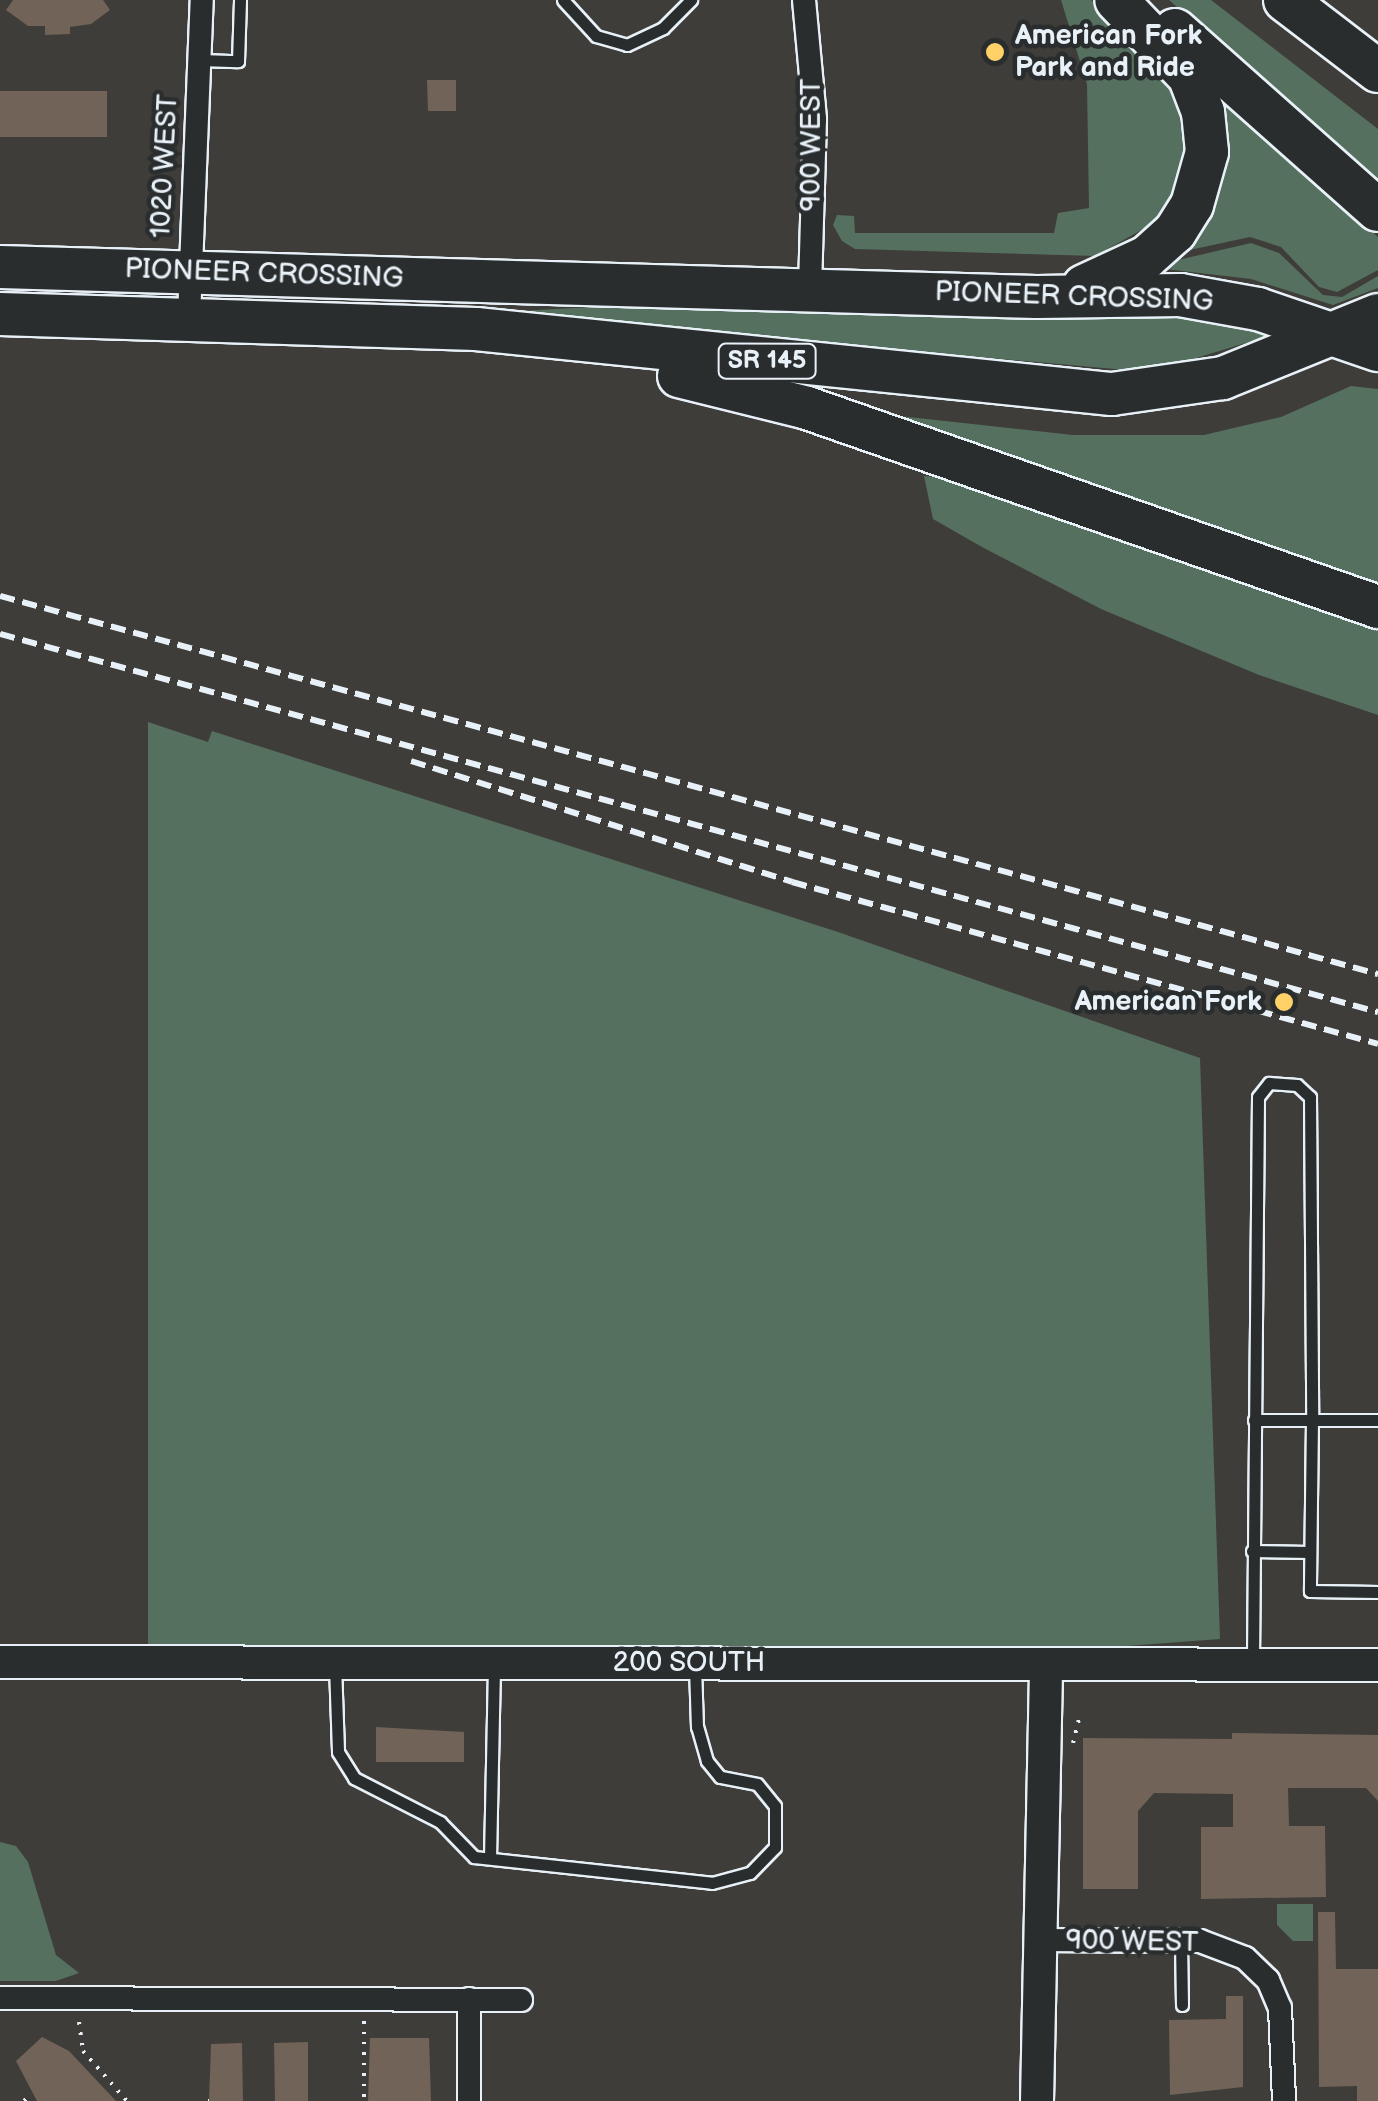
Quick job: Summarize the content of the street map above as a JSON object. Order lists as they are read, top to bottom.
{
  "streets": {
    "highway": ["PIONEER CROSSING", "SR 145"],
    "street": ["900 WEST", "1020 WEST", "200 SOUTH"]
  },
  "crossings": [
    ["900 WEST", "PIONEER CROSSING"],
    ["900 WEST", "200 SOUTH"],
    ["1020 WEST", "PIONEER CROSSING"],
    ["PIONEER CROSSING", "SR 145"]
  ],
  "places": ["American Fork Park and Ride", "American Fork"]
}
